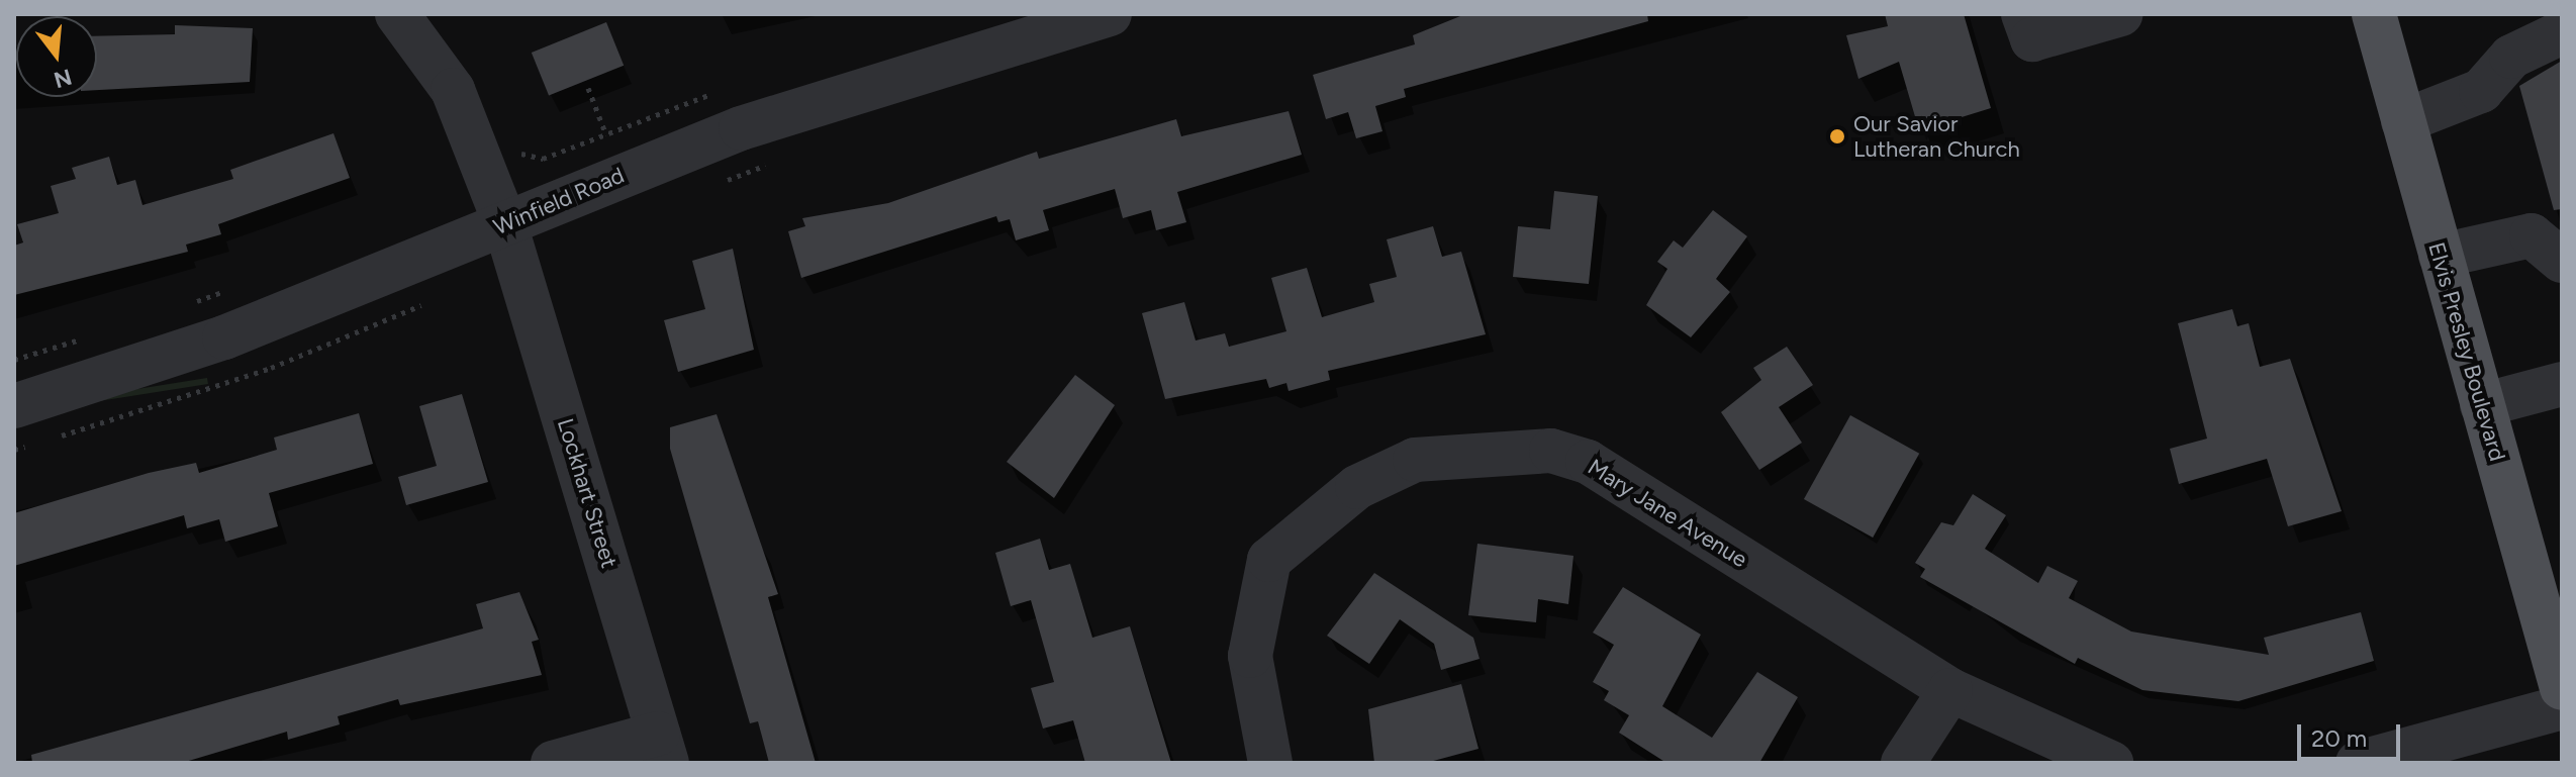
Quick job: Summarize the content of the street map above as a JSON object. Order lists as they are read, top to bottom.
{
  "streets": {
    "main road": ["Elvis Presley Boulevard"],
    "street": ["Winfield Road", "Lockhart Street", "Mary Jane Avenue"]
  },
  "crossings": [
    ["Winfield Road", "Lockhart Street"]
  ],
  "places": ["Our Savior Lutheran Church"],
  "scale_bar": "20 m",
  "north": "bottom"
}
